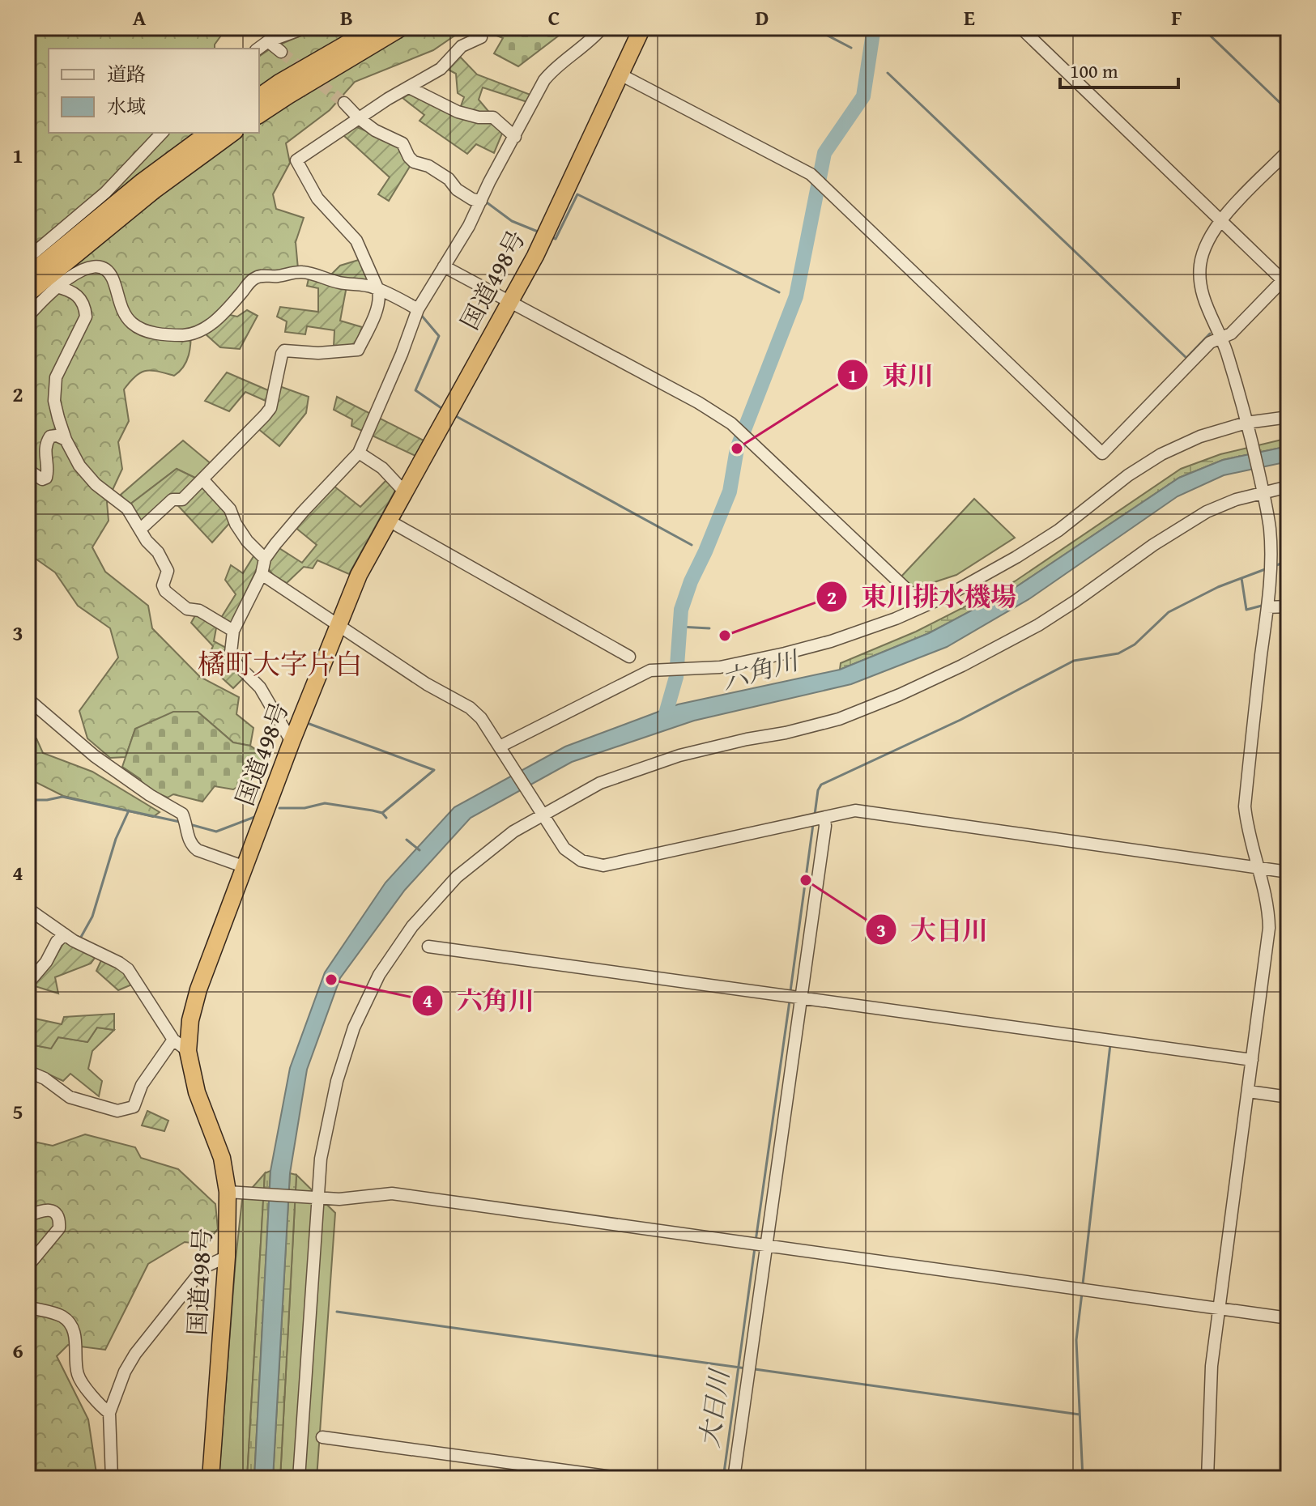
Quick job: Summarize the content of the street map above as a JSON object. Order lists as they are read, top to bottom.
{
  "streets": {
    "highway": ["国道498号"]
  },
  "districts": ["橘町大字片白"],
  "water": ["六角川", "大日川"],
  "places": [
    "東川",
    "東川排水機場",
    "大日川",
    "六角川"
  ],
  "legend": ["道路", "水域"],
  "scale_bar": "100 m",
  "grid": {
    "columns": [
      "A",
      "B",
      "C",
      "D",
      "E",
      "F"
    ],
    "rows": [
      "1",
      "2",
      "3",
      "4",
      "5",
      "6"
    ]
  }
}
